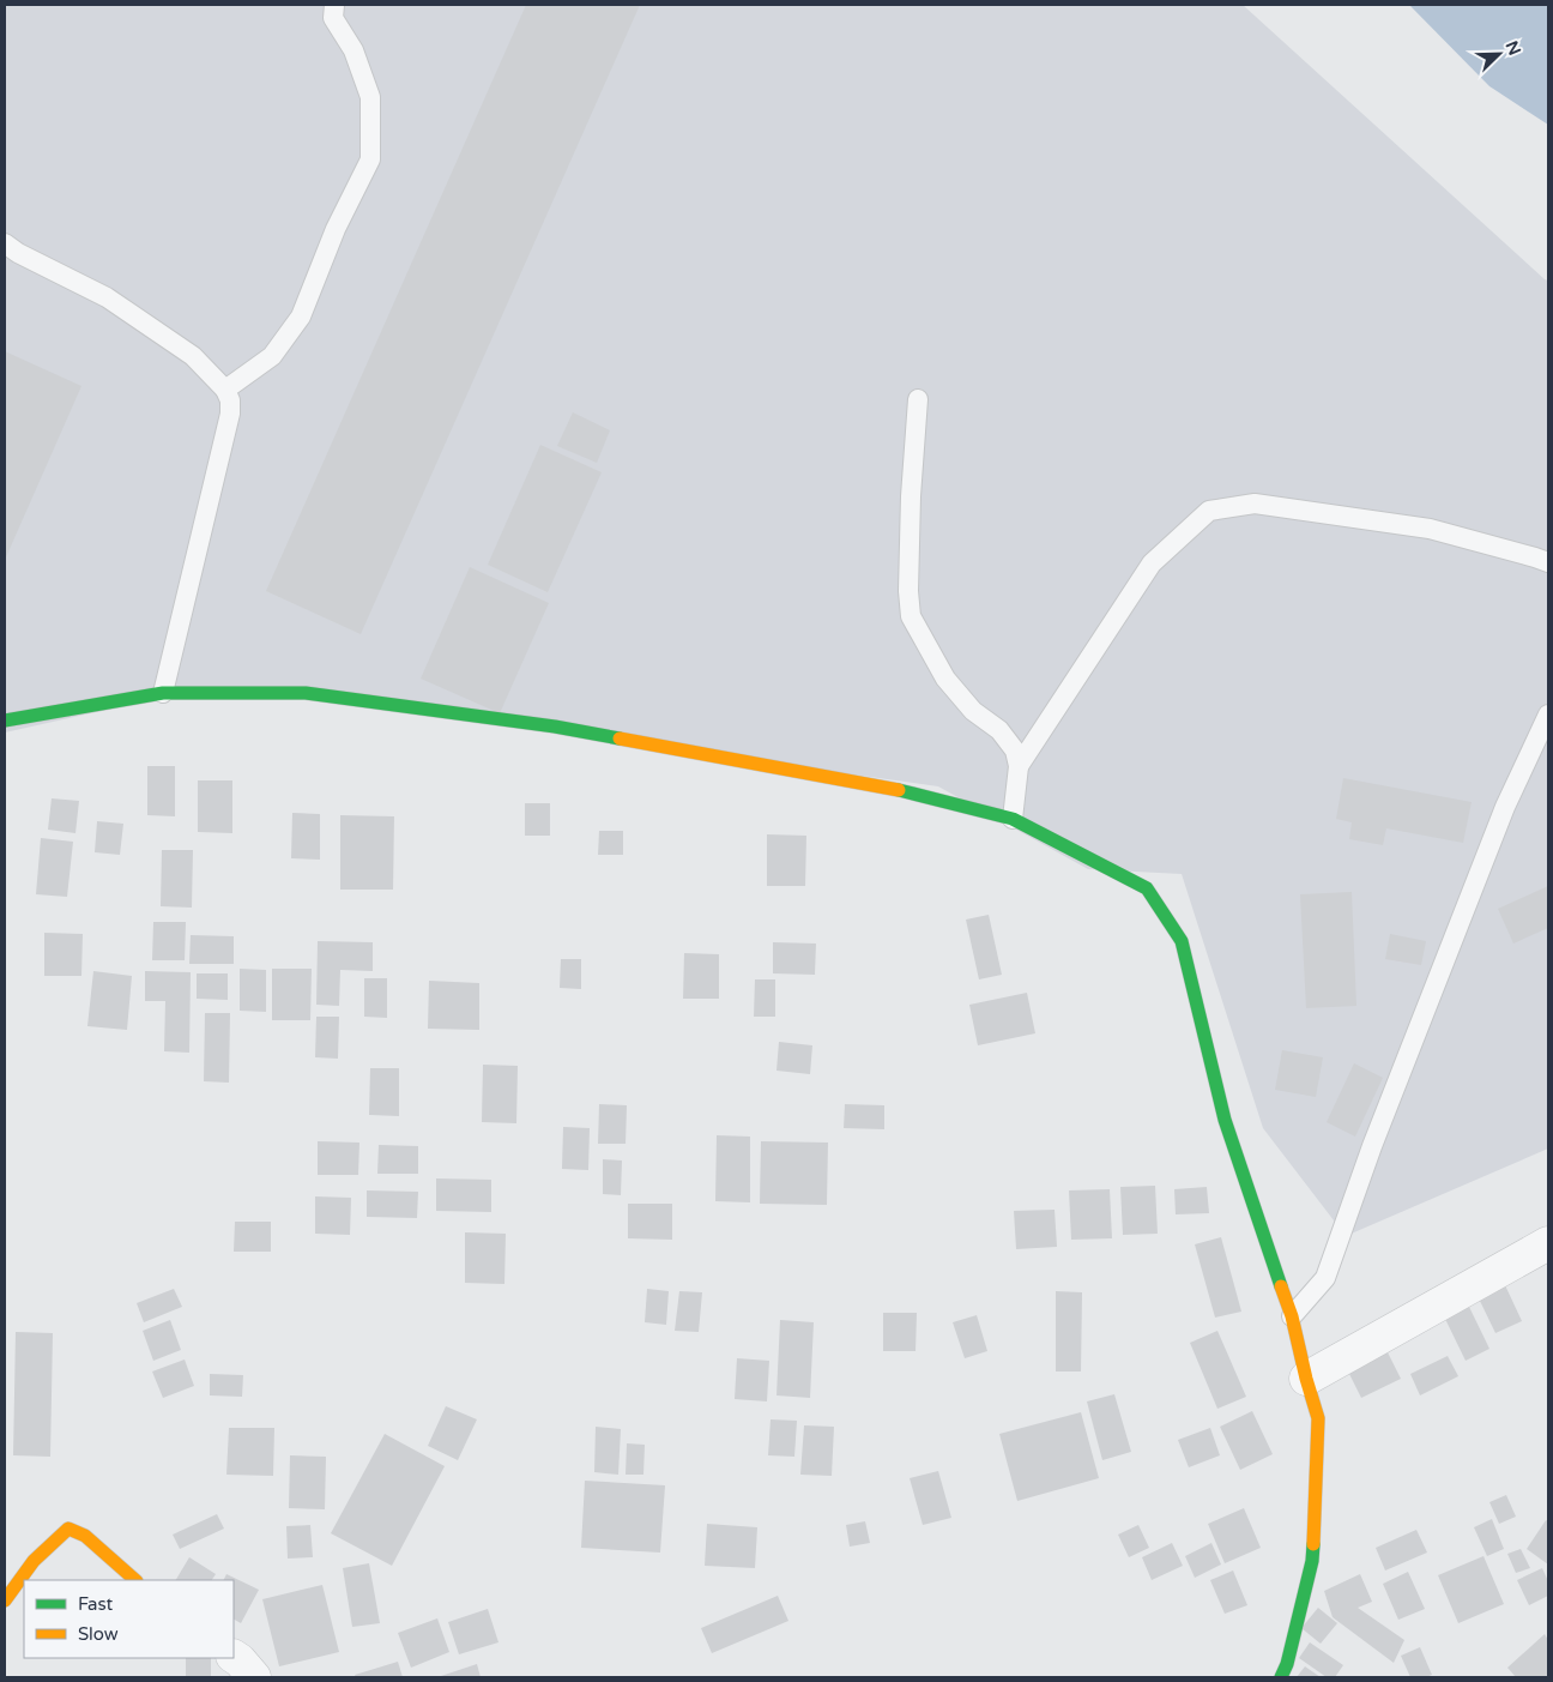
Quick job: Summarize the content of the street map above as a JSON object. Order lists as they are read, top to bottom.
{
  "legend": ["Fast", "Slow"],
  "north": "top right"
}
